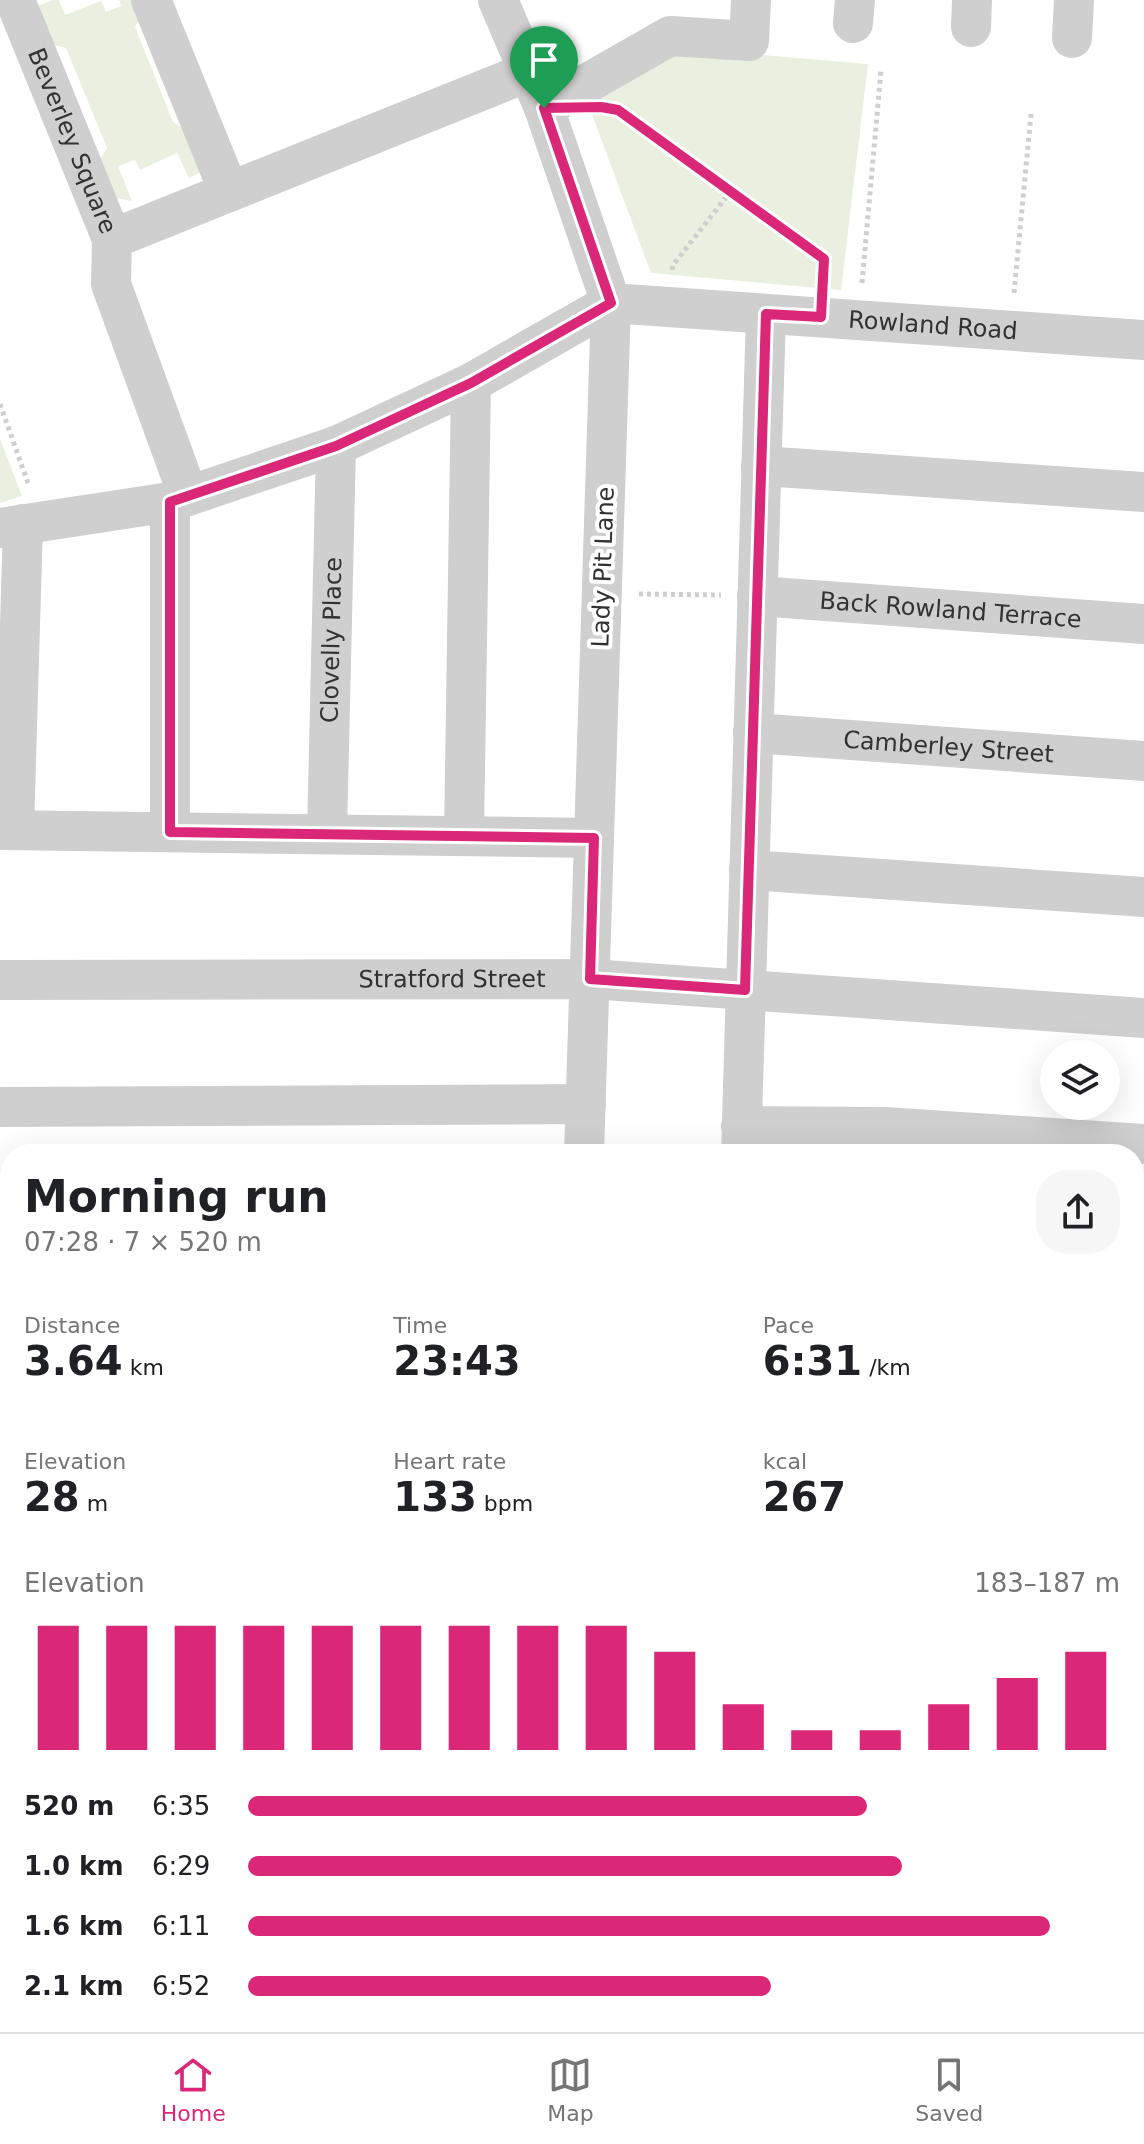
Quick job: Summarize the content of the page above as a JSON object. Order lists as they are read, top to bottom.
{
  "streets": {
    "street": [
      "Beverley Square",
      "Rowland Road",
      "Lady Pit Lane",
      "Back Rowland Terrace",
      "Clovelly Place",
      "Camberley Street",
      "Stratford Street"
    ]
  },
  "crossings": [
    ["Beverley Square", "Lady Pit Lane"],
    ["Rowland Road", "Lady Pit Lane"],
    ["Lady Pit Lane", "Stratford Street"]
  ],
  "page": {
    "heading": ["Morning run", "07:28 · 7 × 520 m"],
    "stats": [
      ["Distance", "3.64 km"],
      ["Time", "23:43"],
      ["Pace", "6:31 /km"],
      ["Elevation", "28 m"],
      ["Heart rate", "133 bpm"],
      ["kcal", "267"]
    ],
    "chart": ["Elevation", "183–187 m"],
    "list": [
      {
        "name": "520 m",
        "note": "6:35"
      },
      {
        "name": "1.0 km",
        "note": "6:29"
      },
      {
        "name": "1.6 km",
        "note": "6:11"
      },
      {
        "name": "2.1 km",
        "note": "6:52"
      }
    ],
    "tabs": ["Home", "Map", "Saved"]
  }
}
